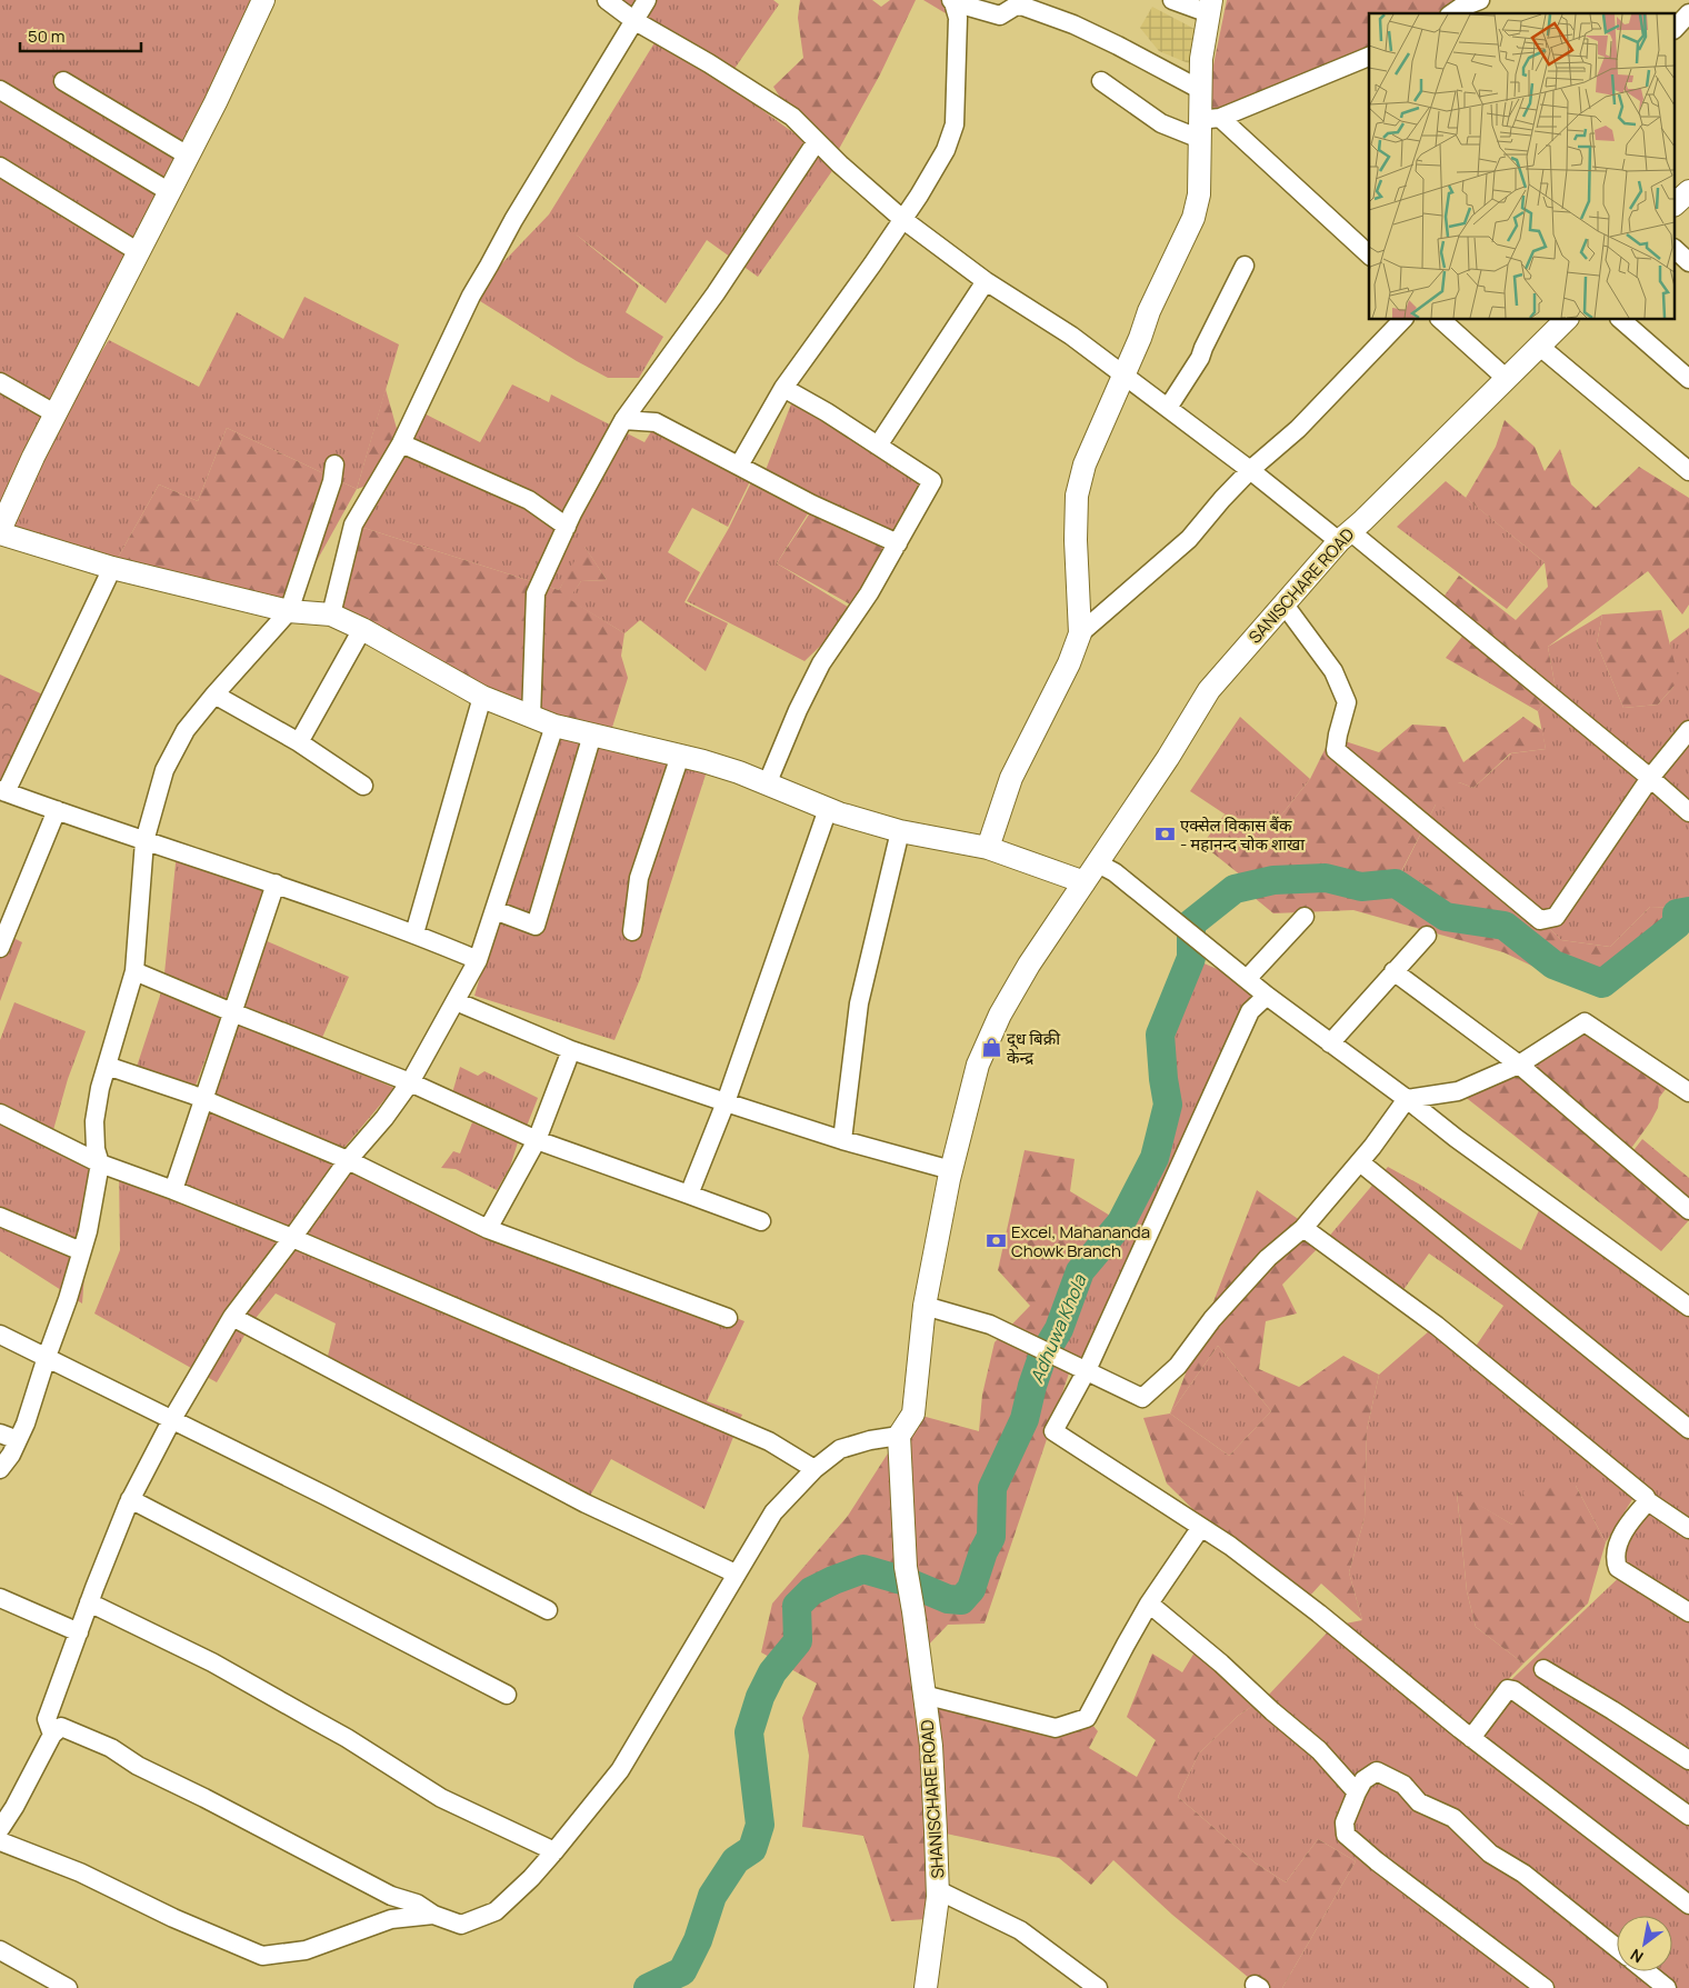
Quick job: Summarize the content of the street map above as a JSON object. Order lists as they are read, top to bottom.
{
  "streets": {
    "street": ["SANISCHARE ROAD", "SHANISCHARE ROAD"]
  },
  "crossings": [
    ["SANISCHARE ROAD", "SHANISCHARE ROAD"]
  ],
  "water": ["Adhuwa Khola"],
  "places": {
    "bank": ["एक्सेल विकास बैंक - महानन्द चोक शाखा", "Excel, Mahananda Chowk Branch"],
    "shop": ["दूध बिक्री केन्द्र"]
  },
  "scale_bar": "50 m",
  "north": "bottom left"
}
